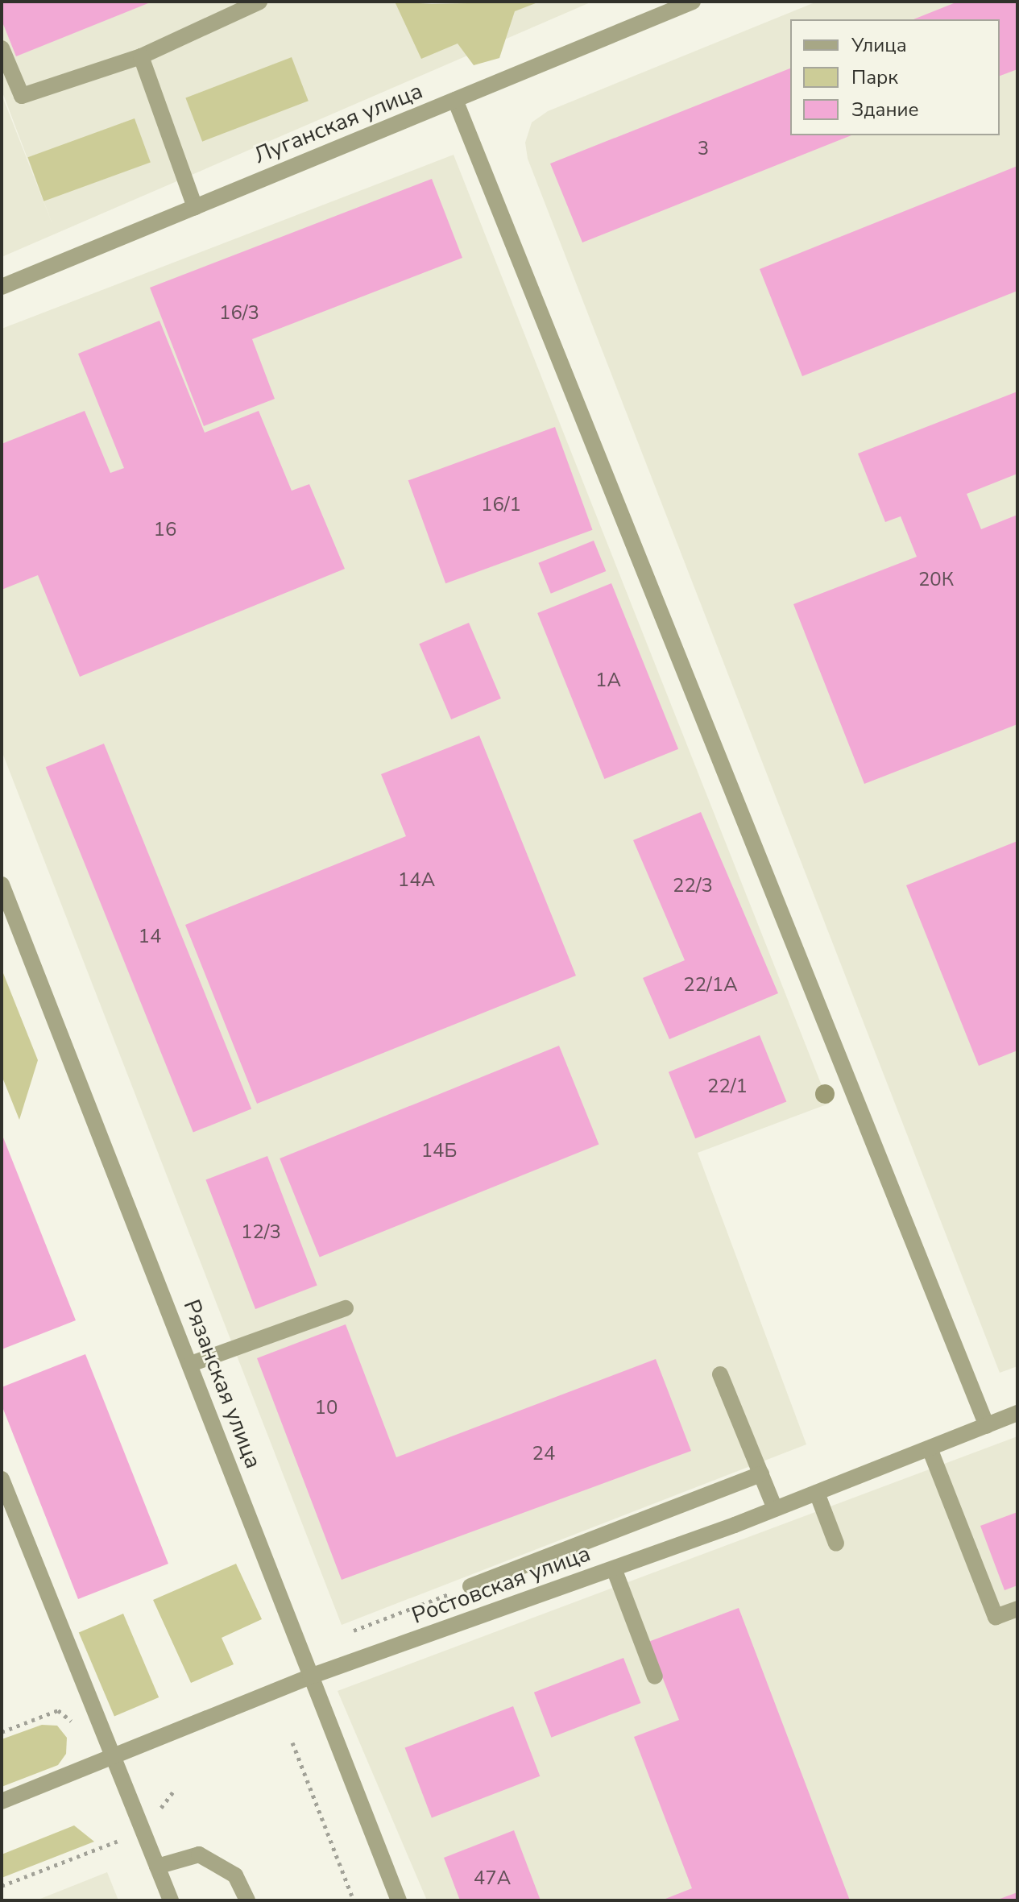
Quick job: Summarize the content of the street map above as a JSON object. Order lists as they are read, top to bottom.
{
  "streets": {
    "street": ["Луганская улица", "Рязанская улица", "Ростовская улица"]
  },
  "crossings": [
    ["Рязанская улица", "Ростовская улица"]
  ],
  "house_numbers": [
    "3",
    "16/3",
    "16/1",
    "16",
    "20К",
    "1А",
    "14А",
    "22/3",
    "14",
    "22/1А",
    "22/1",
    "14Б",
    "12/3",
    "10",
    "24",
    "47А"
  ],
  "legend": ["Улица", "Парк", "Здание"]
}
